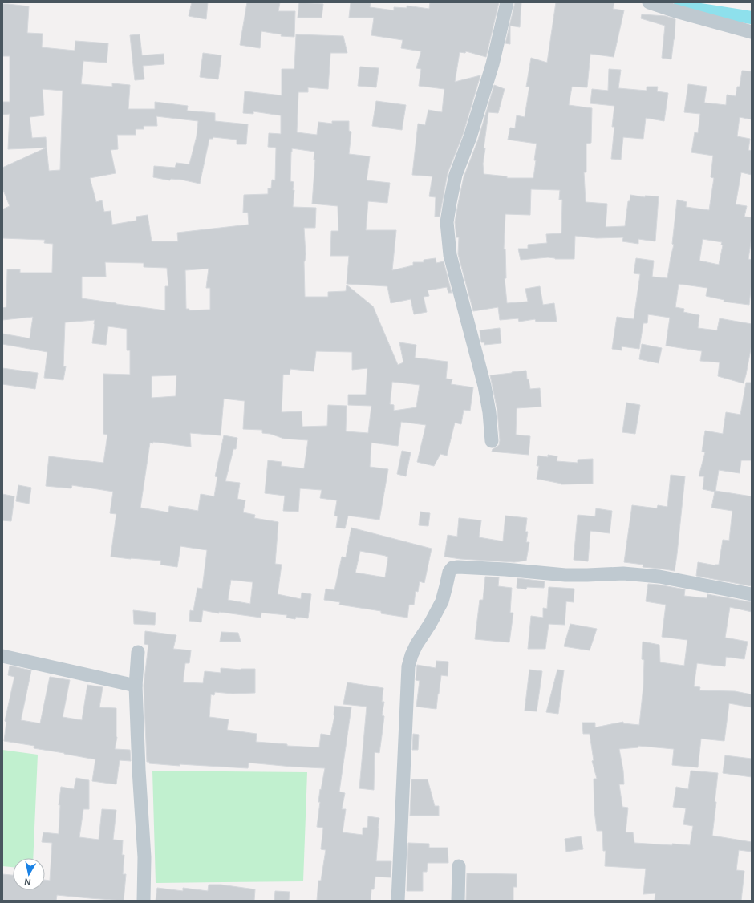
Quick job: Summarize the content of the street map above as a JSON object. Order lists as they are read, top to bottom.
{
  "north": "bottom"
}
